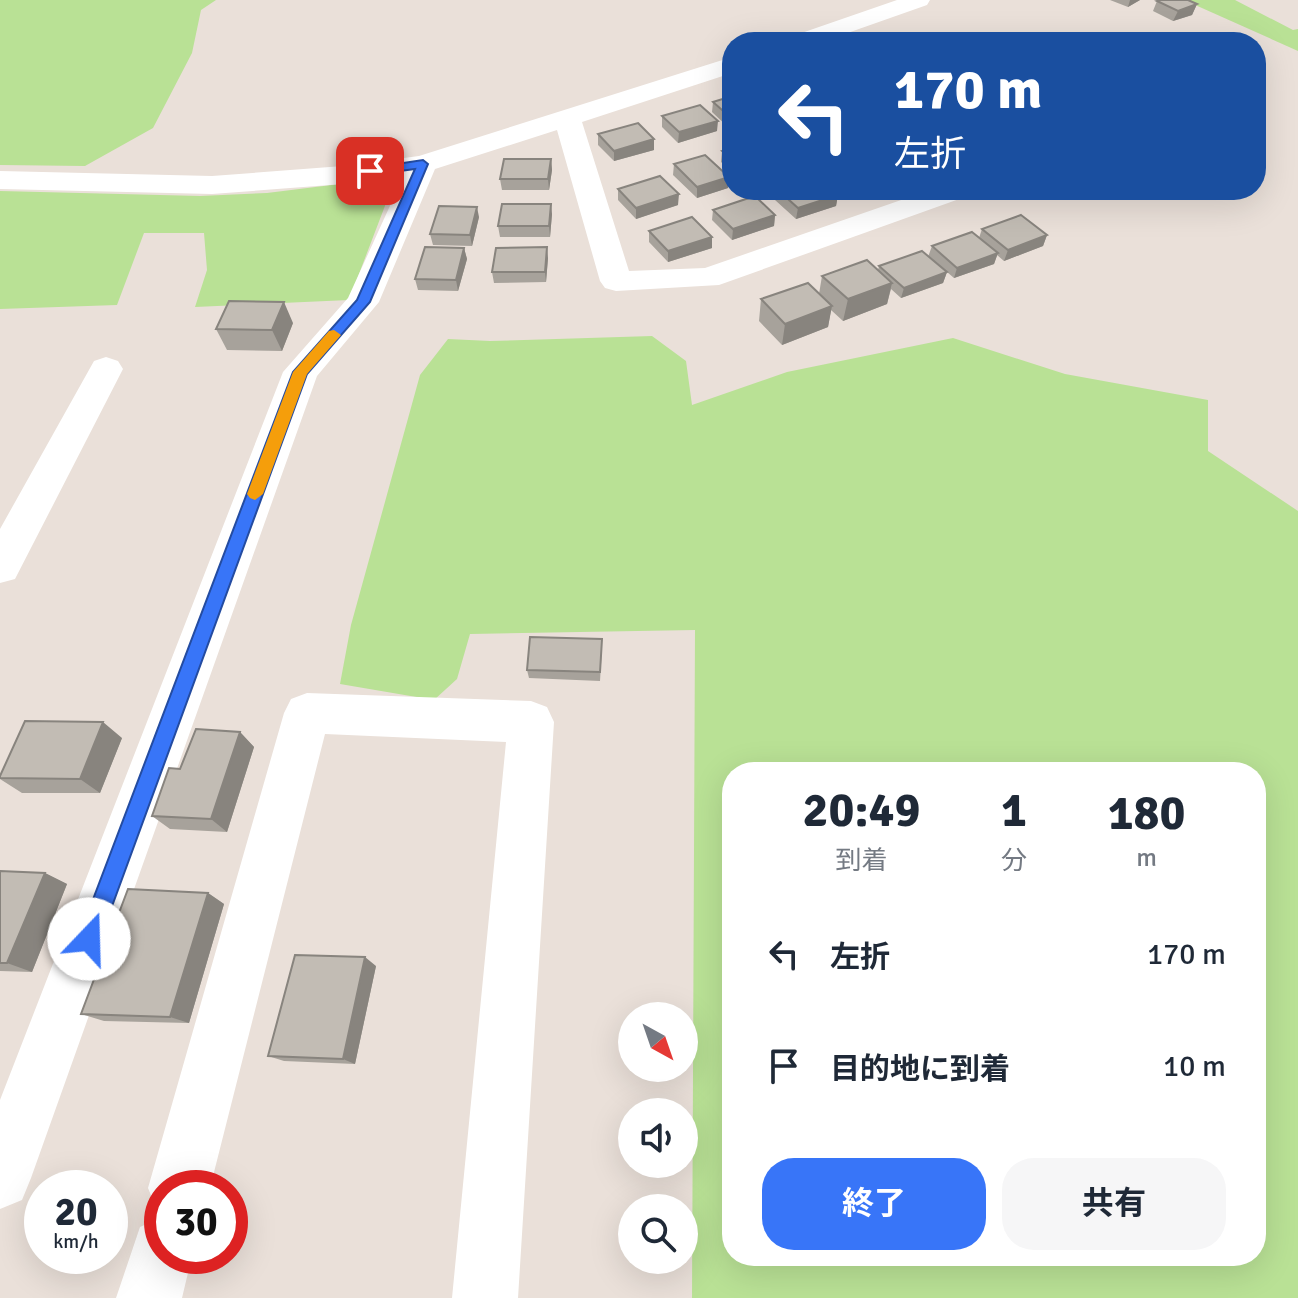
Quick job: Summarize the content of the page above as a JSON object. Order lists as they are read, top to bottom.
{
  "north": "bottom right",
  "page": {
    "turn": ["170 m", "左折"],
    "eta": [
      "20:49",
      "到着",
      "1",
      "分",
      "180",
      "m"
    ],
    "list": [
      {
        "name": "左折",
        "value": "170 m"
      },
      {
        "name": "目的地に到着",
        "value": "10 m"
      }
    ],
    "buttons": ["終了", "共有"],
    "speed": "20 km/h",
    "limit": "30"
  }
}
